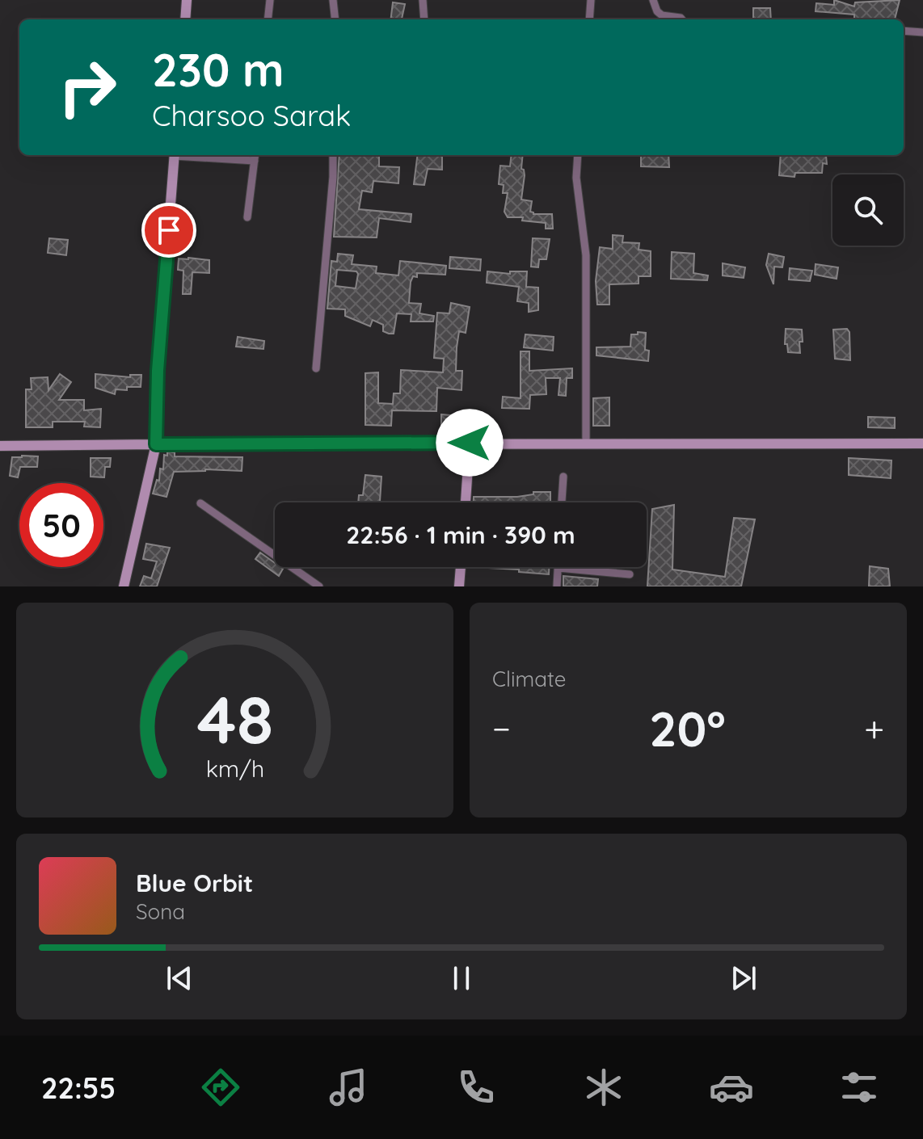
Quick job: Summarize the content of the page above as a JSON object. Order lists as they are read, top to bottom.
{
  "page": {
    "turn": ["230 m", "Charsoo Sarak"],
    "limit": "50",
    "trip": "22:56 · 1 min · 390 m",
    "tile": "Climate",
    "heat": ["−", "20°", "+"],
    "song": ["Blue Orbit", "Sona"],
    "tabs": "22:55",
    "gauge": ["48", "km/h"]
  }
}
